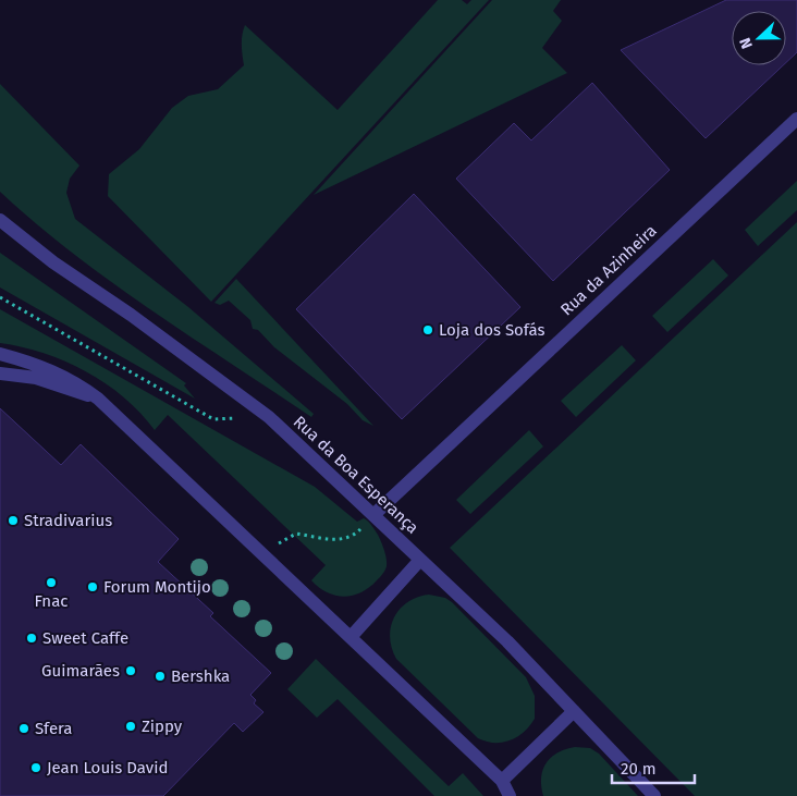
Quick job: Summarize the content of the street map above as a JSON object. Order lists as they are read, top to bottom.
{
  "streets": {
    "street": ["Rua da Azinheira", "Rua da Boa Esperança"]
  },
  "crossings": [
    ["Rua da Azinheira", "Rua da Boa Esperança"]
  ],
  "places": [
    "Loja dos Sofás",
    "Stradivarius",
    "Fnac",
    "Forum Montijo",
    "Sweet Caffe",
    "Guimarães",
    "Bershka",
    "Zippy",
    "Sfera",
    "Jean Louis David"
  ],
  "scale_bar": "20 m",
  "north": "left"
}
